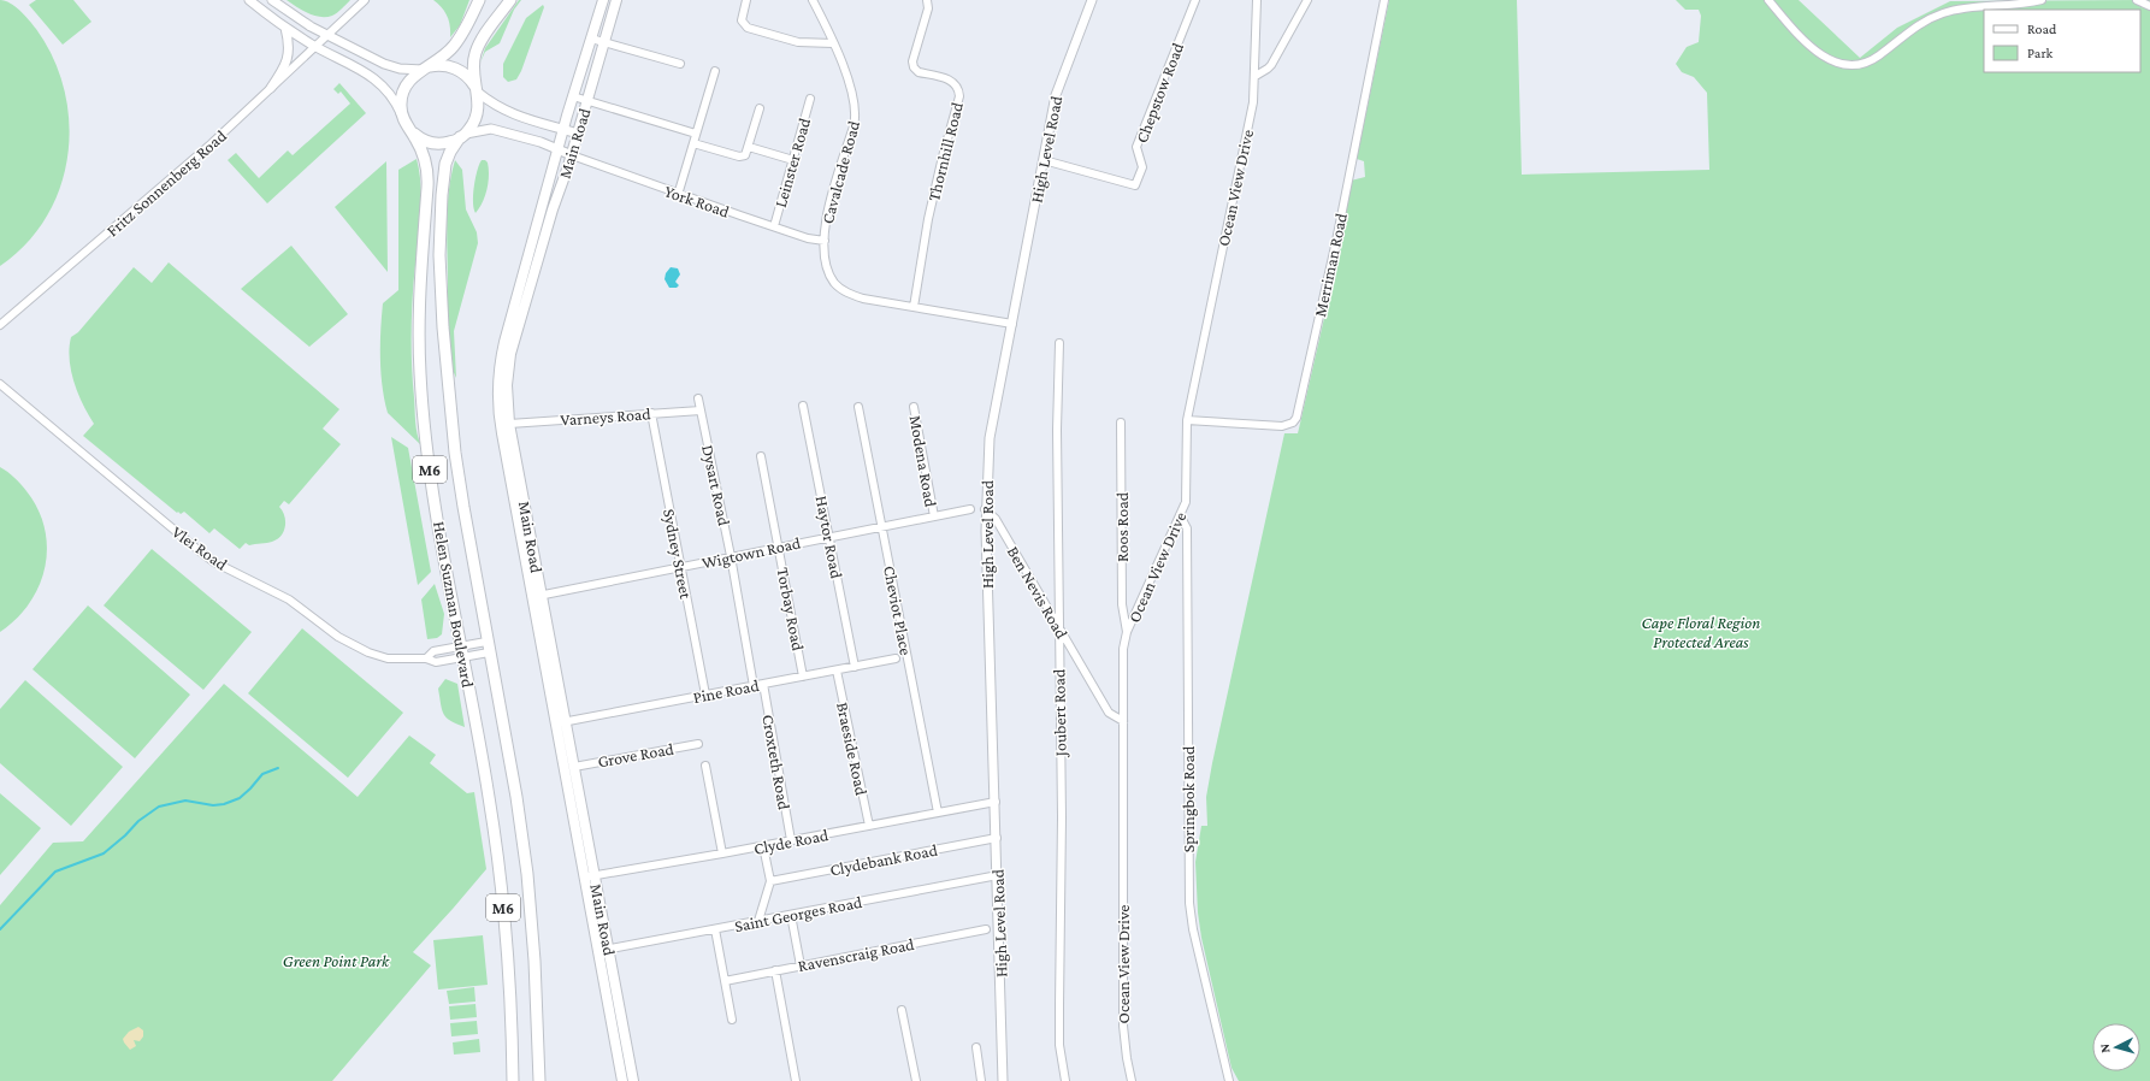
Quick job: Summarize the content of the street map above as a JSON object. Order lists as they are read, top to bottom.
{
  "streets": {
    "main road": ["Main Road", "M6", "Helen Suzman Boulevard"],
    "street": [
      "Chepstow Road",
      "High Level Road",
      "Thornhill Road",
      "Leinster Road",
      "Cavalcade Road",
      "Fritz Sonnenberg Road",
      "Ocean View Drive",
      "York Road",
      "Merriman Road",
      "Varneys Road",
      "Modena Road",
      "Dysart Road",
      "Roos Road",
      "Haytor Road",
      "Vlei Road",
      "Wigtown Road",
      "Sydney Street",
      "Ben Nevis Road",
      "Torbay Road",
      "Cheviot Place",
      "Pine Road",
      "Joubert Road",
      "Braeside Road",
      "Grove Road",
      "Croxteth Road",
      "Springbok Road",
      "Clyde Road",
      "Clydebank Road",
      "Saint Georges Road",
      "Ravenscraig Road"
    ]
  },
  "crossings": [
    ["Chepstow Road", "High Level Road"],
    ["Main Road", "York Road"],
    ["Main Road", "Varneys Road"],
    ["Main Road", "Wigtown Road"],
    ["Main Road", "Pine Road"],
    ["Main Road", "Grove Road"],
    ["Main Road", "Clyde Road"],
    ["Main Road", "Saint Georges Road"],
    ["High Level Road", "Cavalcade Road"],
    ["High Level Road", "Ben Nevis Road"],
    ["High Level Road", "Clyde Road"],
    ["High Level Road", "Clydebank Road"],
    ["High Level Road", "Saint Georges Road"],
    ["Thornhill Road", "Cavalcade Road"],
    ["Leinster Road", "York Road"],
    ["Cavalcade Road", "York Road"],
    ["Ocean View Drive", "Merriman Road"],
    ["Ocean View Drive", "Roos Road"],
    ["Ocean View Drive", "Ben Nevis Road"],
    ["Ocean View Drive", "Springbok Road"],
    ["Varneys Road", "Dysart Road"],
    ["Varneys Road", "Sydney Street"],
    ["Modena Road", "Wigtown Road"],
    ["Dysart Road", "Wigtown Road"],
    ["Dysart Road", "Pine Road"],
    ["Haytor Road", "Wigtown Road"],
    ["Haytor Road", "Pine Road"],
    ["Vlei Road", "Helen Suzman Boulevard"],
    ["Wigtown Road", "Sydney Street"],
    ["Wigtown Road", "Torbay Road"],
    ["Wigtown Road", "Cheviot Place"],
    ["Sydney Street", "Pine Road"],
    ["Ben Nevis Road", "Joubert Road"],
    ["Torbay Road", "Pine Road"],
    ["Cheviot Place", "Clyde Road"],
    ["Pine Road", "Braeside Road"],
    ["Pine Road", "Croxteth Road"],
    ["Braeside Road", "Clyde Road"],
    ["Croxteth Road", "Clyde Road"]
  ],
  "parks": ["Cape Floral Region Protected Areas", "Green Point Park"],
  "legend": ["Road", "Park"],
  "north": "left"
}
